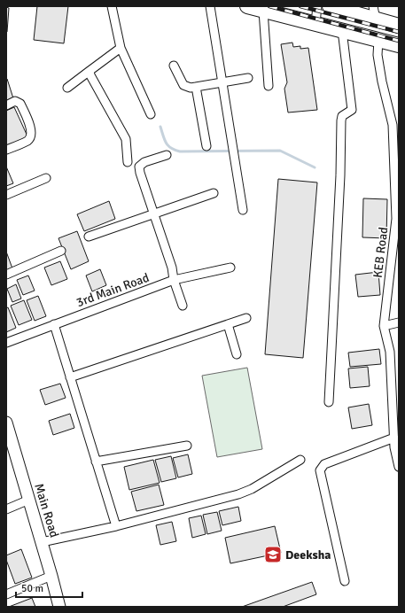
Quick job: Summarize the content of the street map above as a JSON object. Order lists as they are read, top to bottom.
{
  "streets": {
    "street": ["KEB Road", "3rd Main Road", "Main Road"]
  },
  "places": {
    "school or university": ["Deeksha"]
  },
  "scale_bar": "50 m"
}
